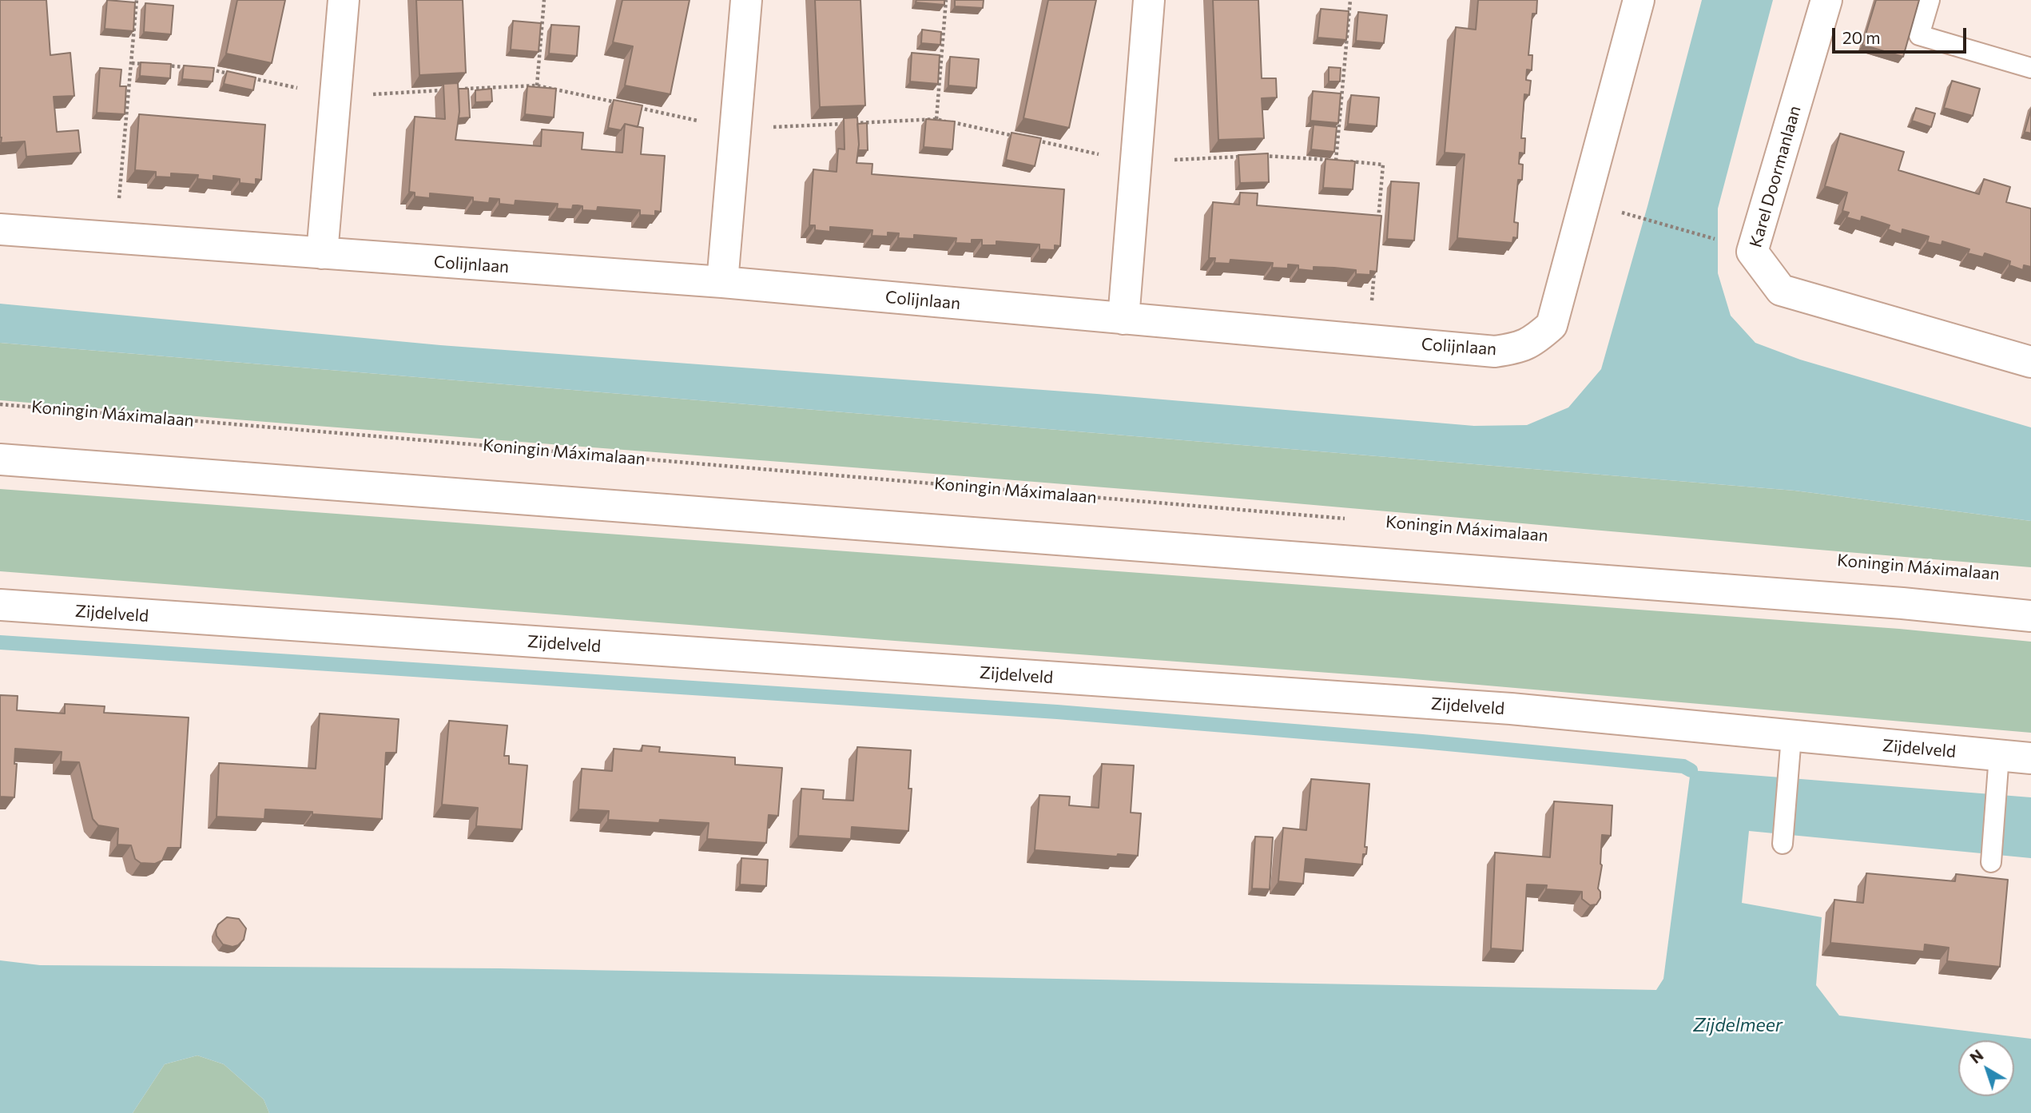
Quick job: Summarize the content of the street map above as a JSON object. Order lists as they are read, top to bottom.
{
  "streets": {
    "street": ["Karel Doormanlaan", "Colijnlaan", "Zijdelveld"],
    "path": ["Koningin Máximalaan"]
  },
  "water": ["Zijdelmeer"],
  "scale_bar": "20 m",
  "north": "top left"
}
